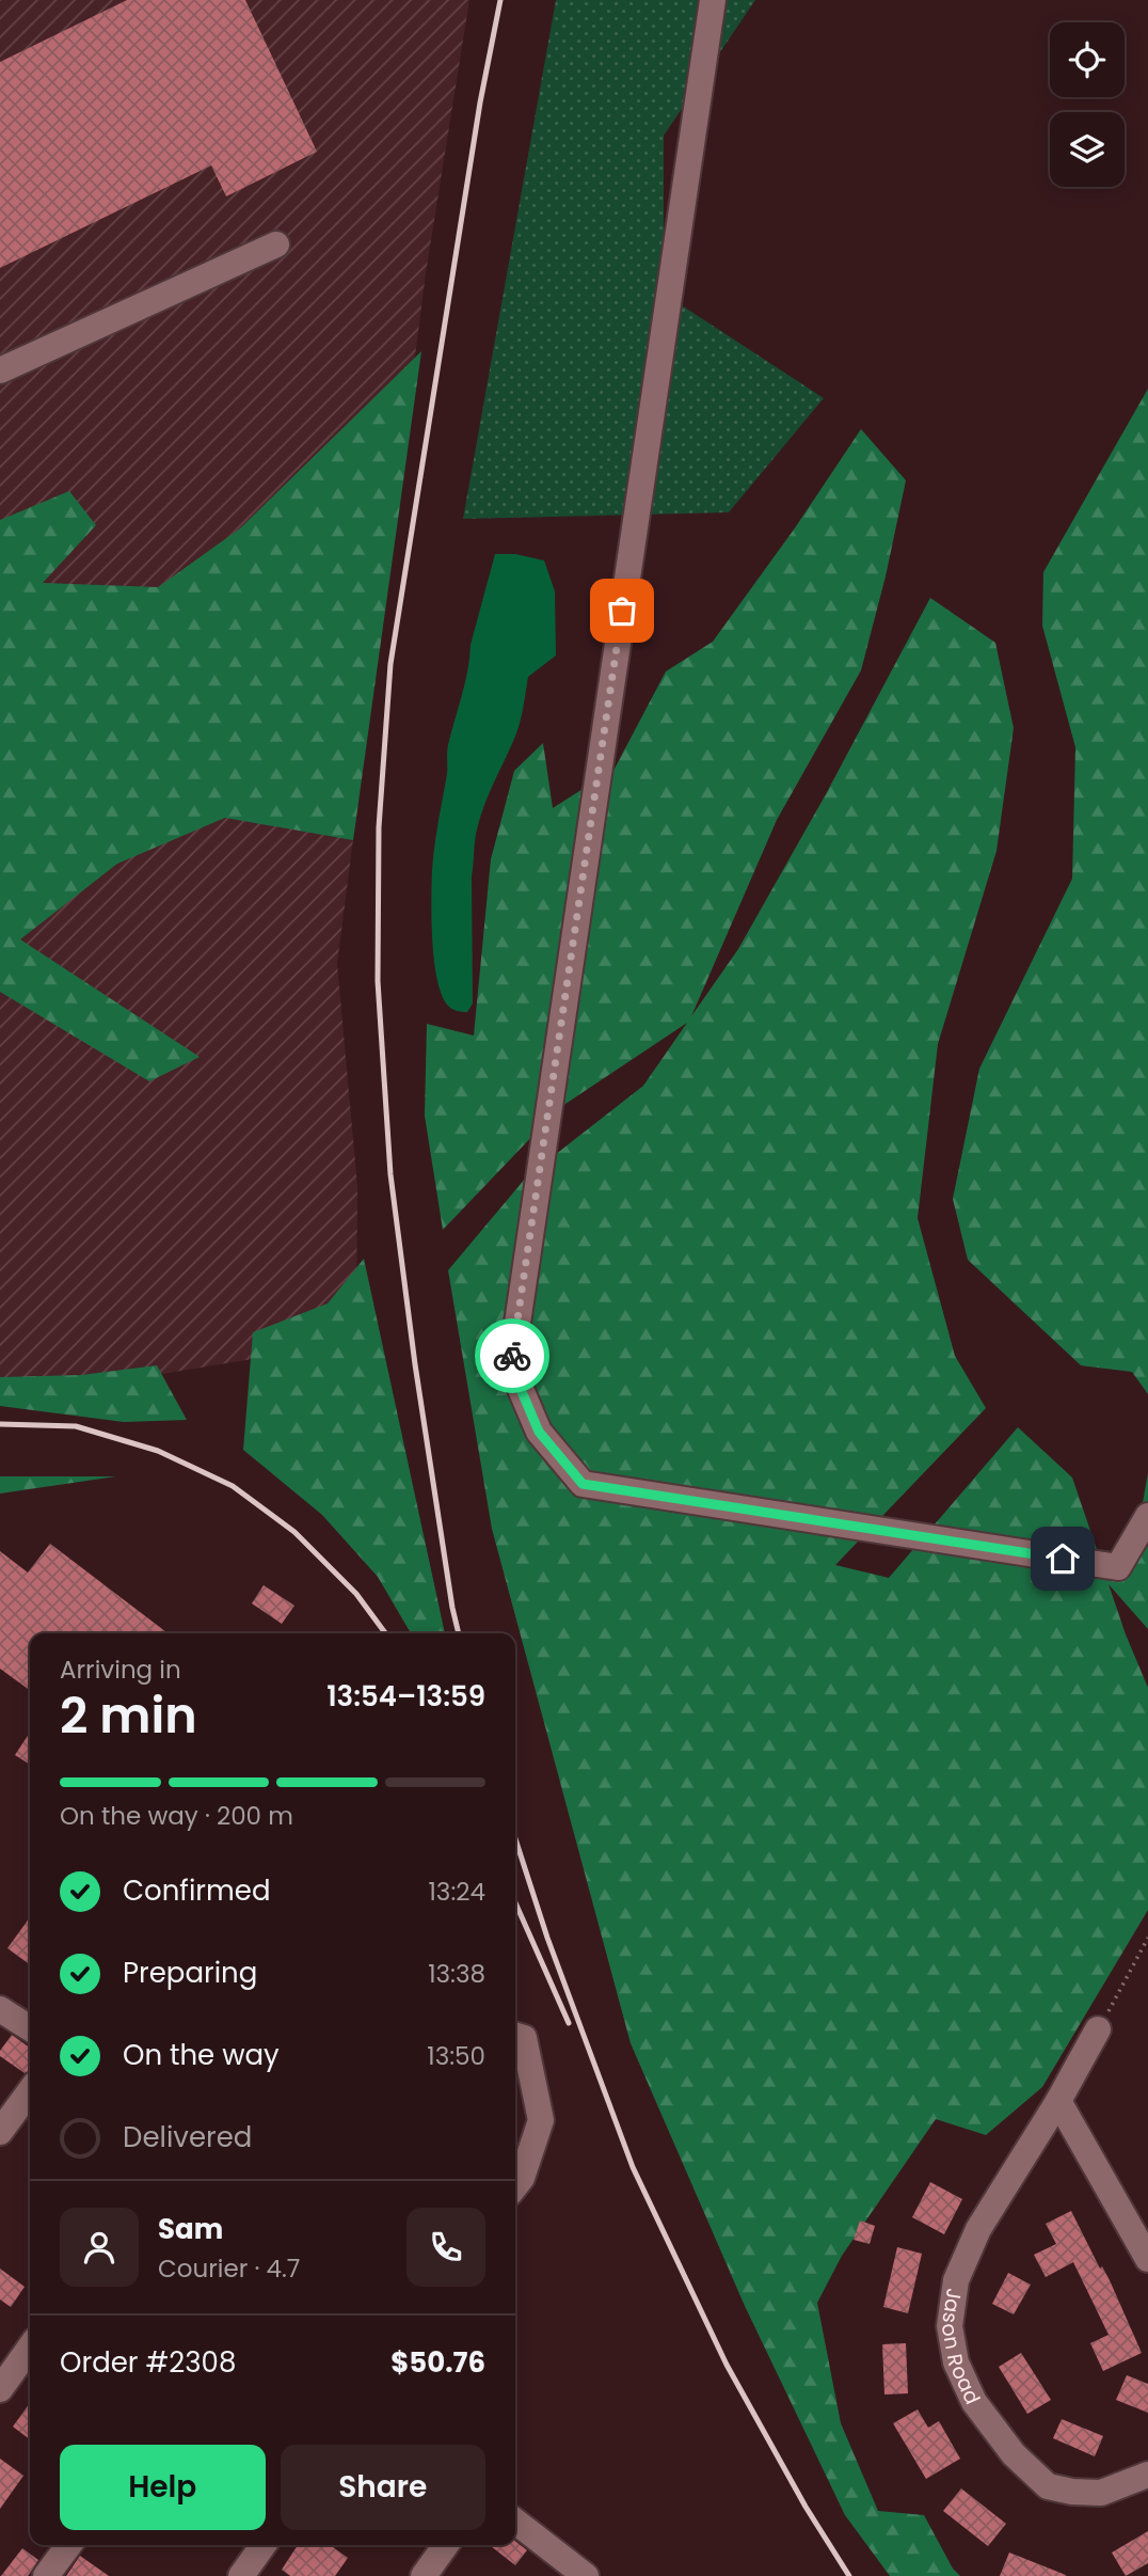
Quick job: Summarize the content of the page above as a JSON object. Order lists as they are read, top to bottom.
{
  "streets": {
    "street": ["Jason Road"]
  },
  "page": {
    "heading": ["2 min", "Arriving in", "13:54–13:59"],
    "panel": [
      "Sam",
      "Courier · 4.7",
      "Order #2308",
      "$50.76"
    ],
    "bar": "On the way · 200 m",
    "list": [
      ["Confirmed", "13:24"],
      ["Preparing", "13:38"],
      ["On the way", "13:50"],
      "Delivered"
    ],
    "buttons": ["Help", "Share"]
  }
}
